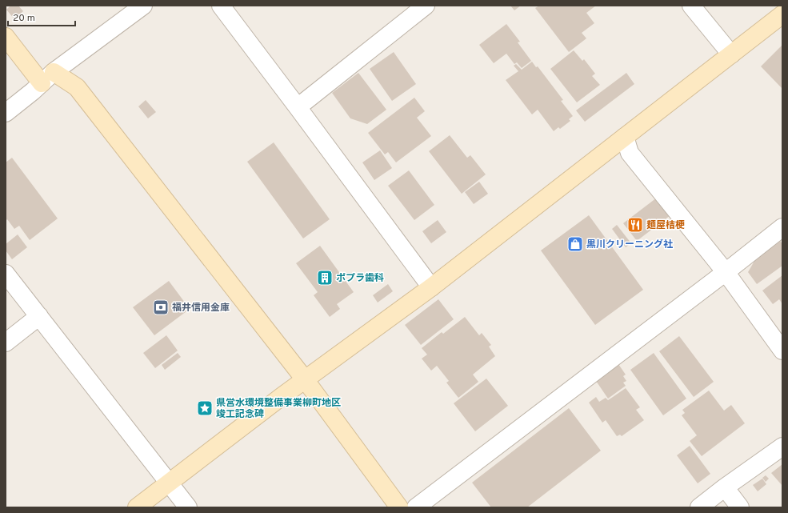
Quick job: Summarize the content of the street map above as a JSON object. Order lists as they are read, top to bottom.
{
  "places": {
    "restaurant": ["麺屋桔梗"],
    "shop": ["黒川クリーニング社"],
    "building": ["ポプラ歯科"],
    "bank": ["福井信用金庫"],
    "place": ["県営水環境整備事業柳町地区 竣工記念碑"]
  },
  "scale_bar": "20 m"
}
